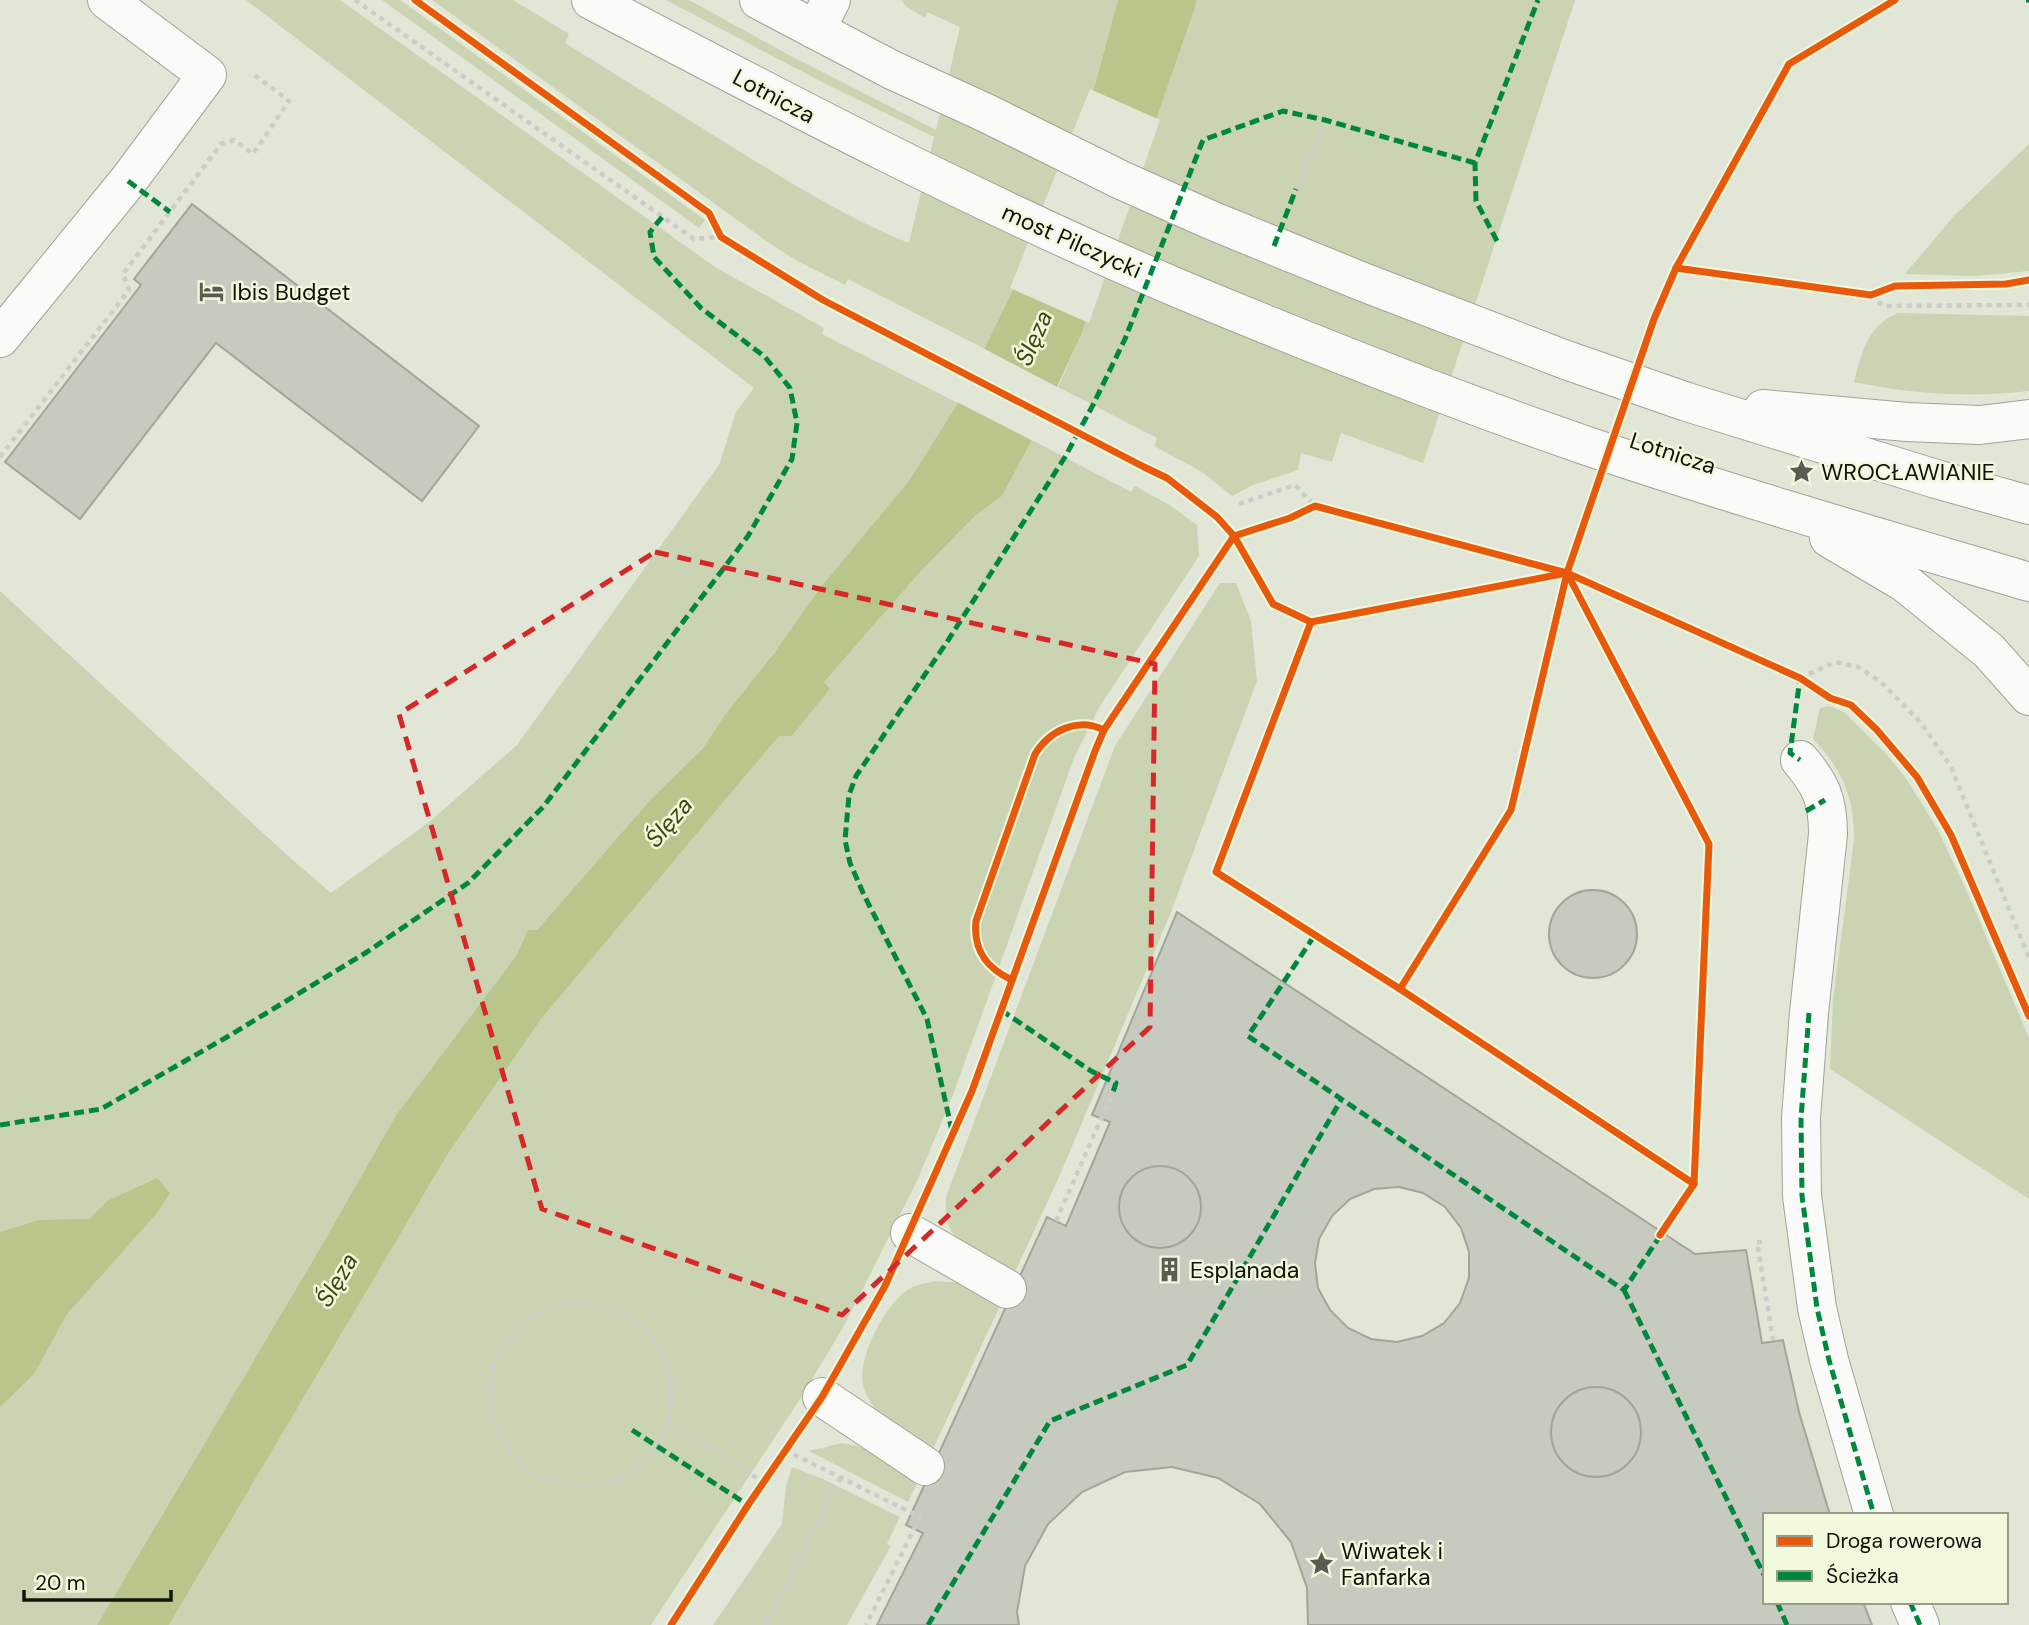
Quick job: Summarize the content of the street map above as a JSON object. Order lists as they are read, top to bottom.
{
  "streets": {
    "main road": ["Lotnicza", "most Pilczycki"]
  },
  "crossings": [
    ["Lotnicza", "most Pilczycki"]
  ],
  "water": ["Ślęza"],
  "places": {
    "hotel": ["Ibis Budget"],
    "place": ["WROCŁAWIANIE", "Wiwatek i Fanfarka"],
    "building": ["Esplanada"]
  },
  "legend": ["Droga rowerowa", "Ścieżka"],
  "scale_bar": "20 m"
}
